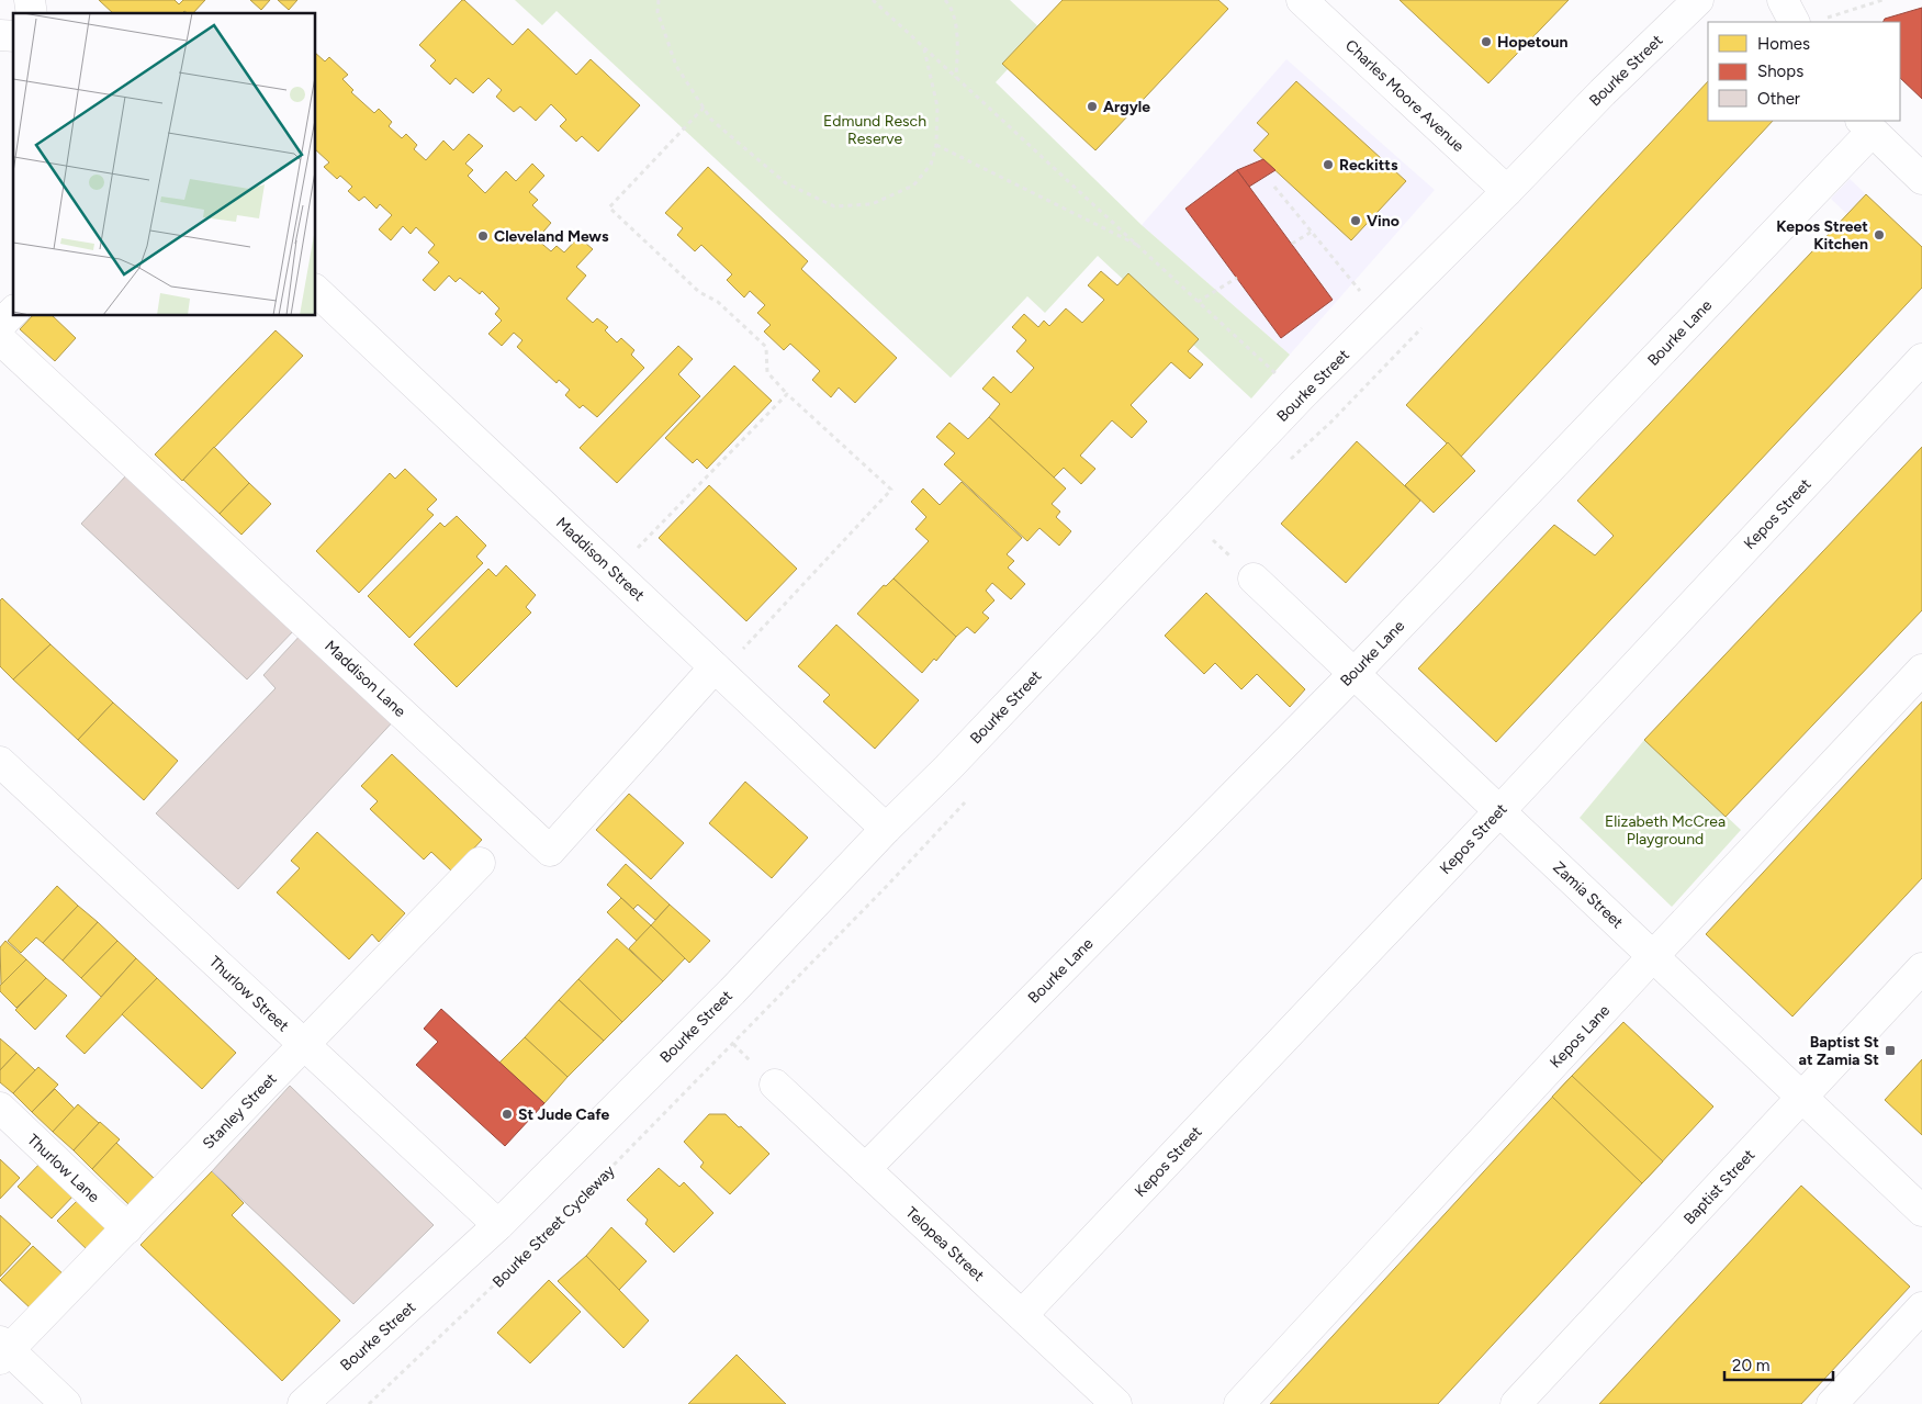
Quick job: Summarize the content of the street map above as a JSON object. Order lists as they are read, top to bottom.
{
  "streets": {
    "street": [
      "Bourke Street",
      "Charles Moore Avenue",
      "Bourke Lane",
      "Kepos Street",
      "Maddison Street",
      "Maddison Lane",
      "Zamia Street",
      "Thurlow Street",
      "Kepos Lane",
      "Stanley Street",
      "Thurlow Lane",
      "Baptist Street",
      "Telopea Street"
    ],
    "path": ["Bourke Street Cycleway"]
  },
  "crossings": [
    ["Bourke Street", "Charles Moore Avenue"],
    ["Bourke Street", "Maddison Street"],
    ["Bourke Street", "Thurlow Street"],
    ["Bourke Lane", "Zamia Street"],
    ["Bourke Lane", "Telopea Street"],
    ["Kepos Street", "Zamia Street"],
    ["Kepos Street", "Telopea Street"],
    ["Maddison Street", "Maddison Lane"],
    ["Zamia Street", "Kepos Lane"],
    ["Zamia Street", "Baptist Street"],
    ["Thurlow Street", "Stanley Street"],
    ["Stanley Street", "Thurlow Lane"]
  ],
  "parks": ["Edmund Resch Reserve", "Elizabeth McCrea Playground"],
  "places": {
    "other": [
      "Hopetoun",
      "Argyle",
      "Reckitts",
      "Vino",
      "Kepos Street Kitchen",
      "Cleveland Mews",
      "St Jude Cafe"
    ],
    "transit": ["Baptist St at Zamia St"]
  },
  "legend": ["Homes", "Shops", "Other"],
  "scale_bar": "20 m"
}
